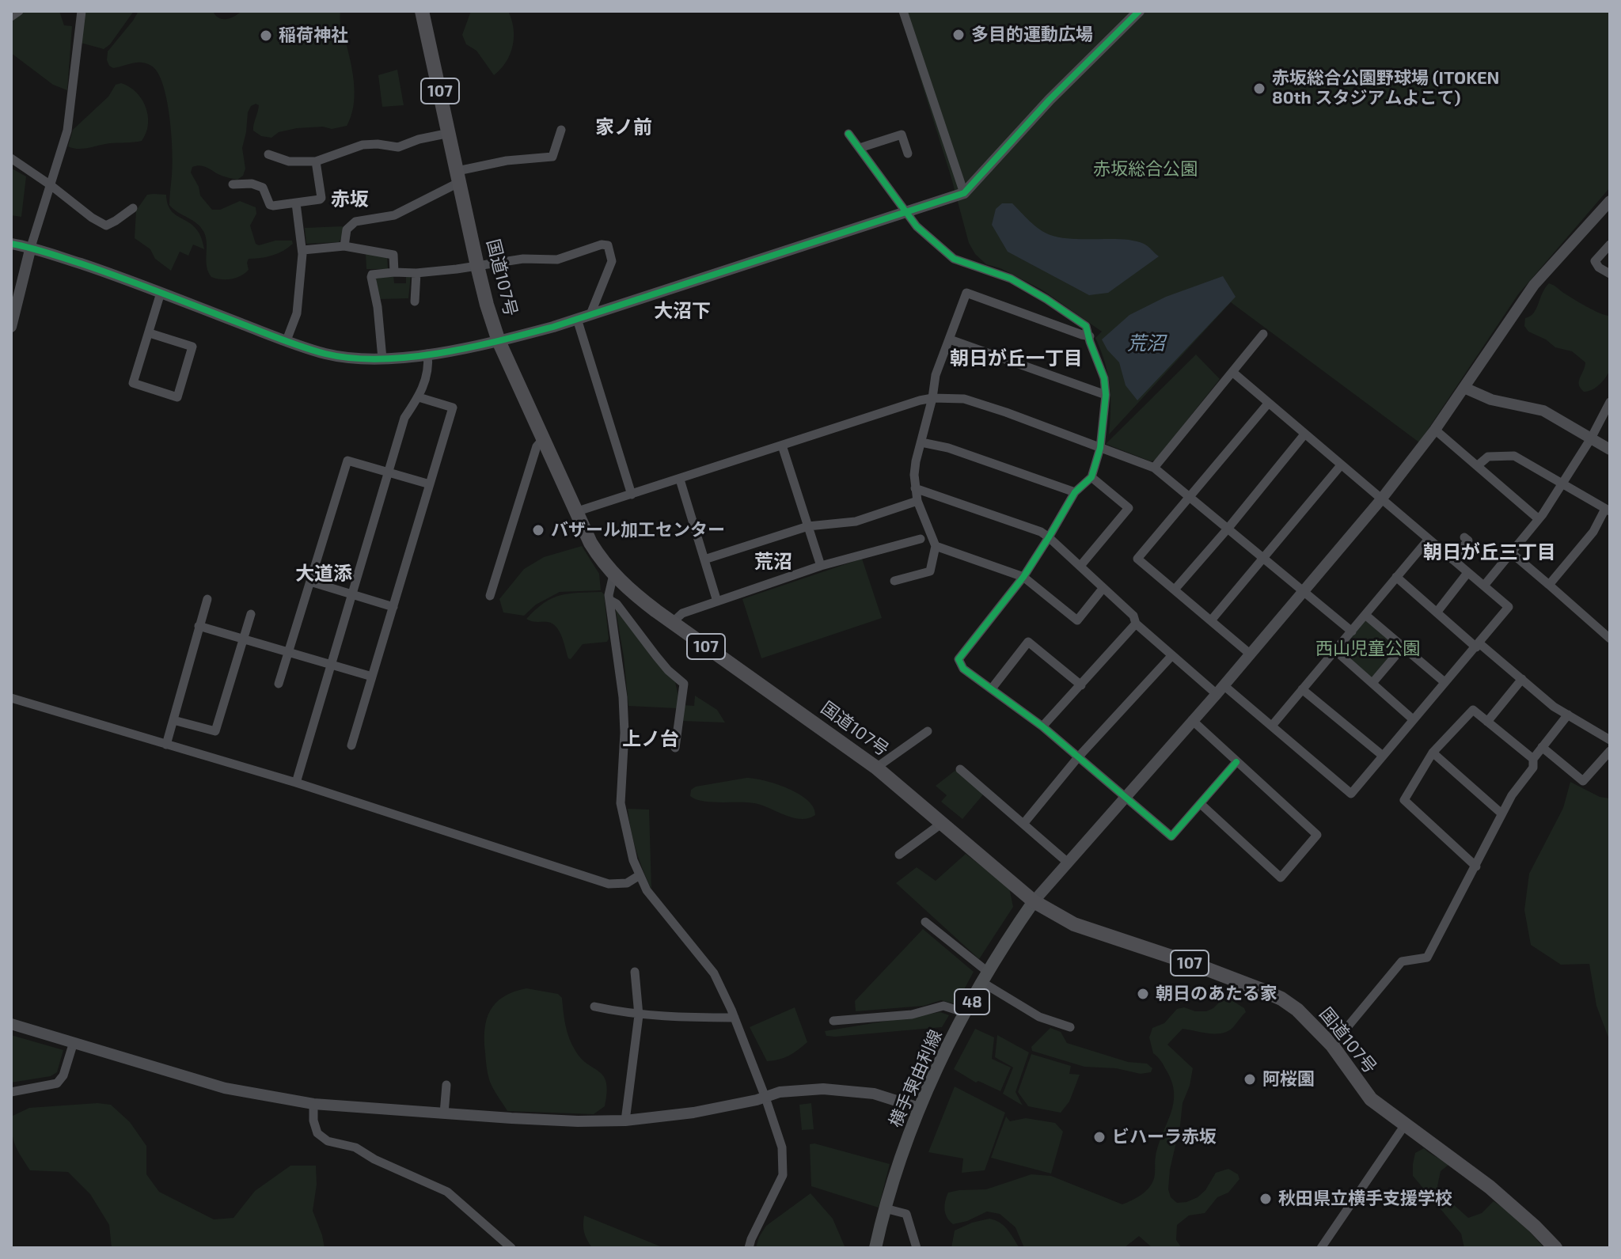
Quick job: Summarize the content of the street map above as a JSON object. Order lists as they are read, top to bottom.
{
  "streets": {
    "highway": ["107", "国道107号"],
    "main road": ["48", "横手東由利線"]
  },
  "crossings": [
    ["国道107号", "横手東由利線"]
  ],
  "districts": [
    "家ノ前",
    "赤坂",
    "大沼下",
    "朝日が丘一丁目",
    "朝日が丘三丁目",
    "荒沼",
    "大道添",
    "上ノ台"
  ],
  "water": ["荒沼"],
  "parks": ["赤坂総合公園", "西山児童公園"],
  "places": [
    "多目的運動広場",
    "稲荷神社",
    "赤坂総合公園野球場 (ITOKEN 80th スタジアムよこて)",
    "バザール加工センター",
    "朝日のあたる家",
    "阿桜園",
    "ビハーラ赤坂",
    "秋田県立横手支援学校"
  ]
}
